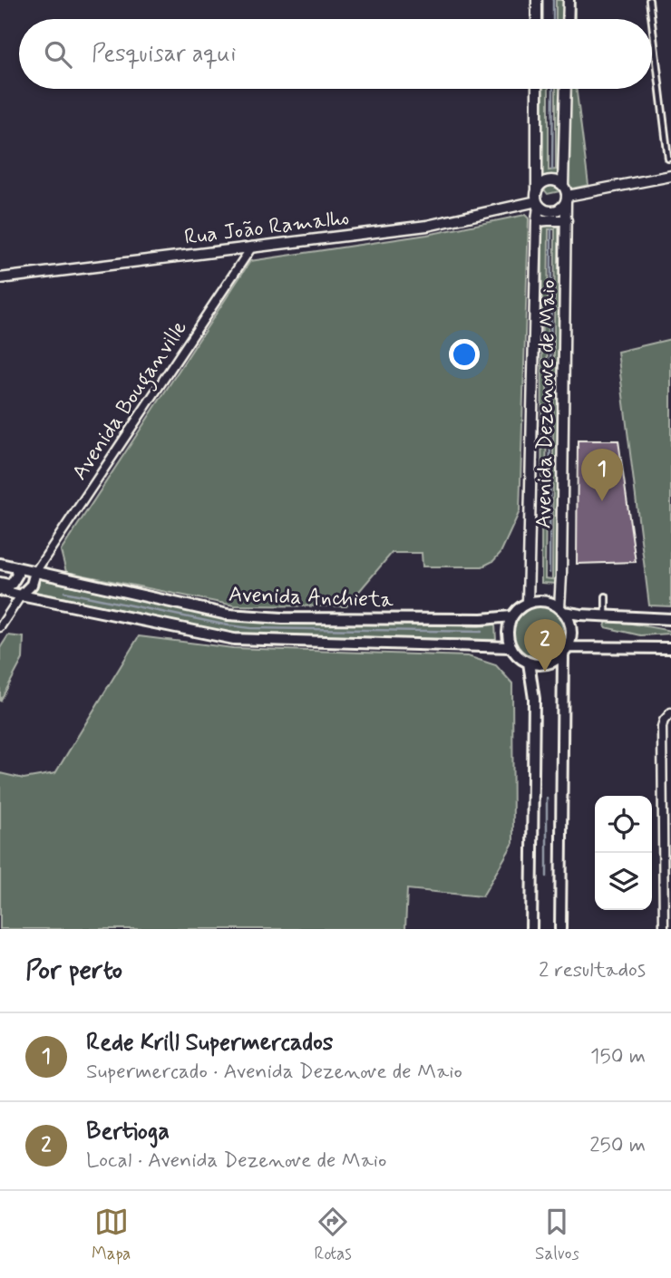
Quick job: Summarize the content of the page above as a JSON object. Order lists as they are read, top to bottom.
{
  "streets": {
    "main road": ["Avenida Anchieta"],
    "street": ["Rua João Ramalho", "Avenida Bouganville", "Avenida Dezenove de Maio"]
  },
  "crossings": [
    ["Rua João Ramalho", "Avenida Bouganville"],
    ["Rua João Ramalho", "Avenida Dezenove de Maio"],
    ["Avenida Bouganville", "Avenida Anchieta"],
    ["Avenida Dezenove de Maio", "Avenida Anchieta"]
  ],
  "page": {
    "search": "Pesquisar aqui",
    "pins": ["1", "2"],
    "heading": ["Por perto", "2 resultados"],
    "list": [
      {
        "mark": "1",
        "name": "Rede Krill Supermercados",
        "note": "Supermercado · Avenida Dezenove de Maio",
        "value": "150 m"
      },
      {
        "mark": "2",
        "name": "Bertioga",
        "note": "Local · Avenida Dezenove de Maio",
        "value": "250 m"
      }
    ],
    "nav": ["Mapa", "Rotas", "Salvos"]
  }
}
